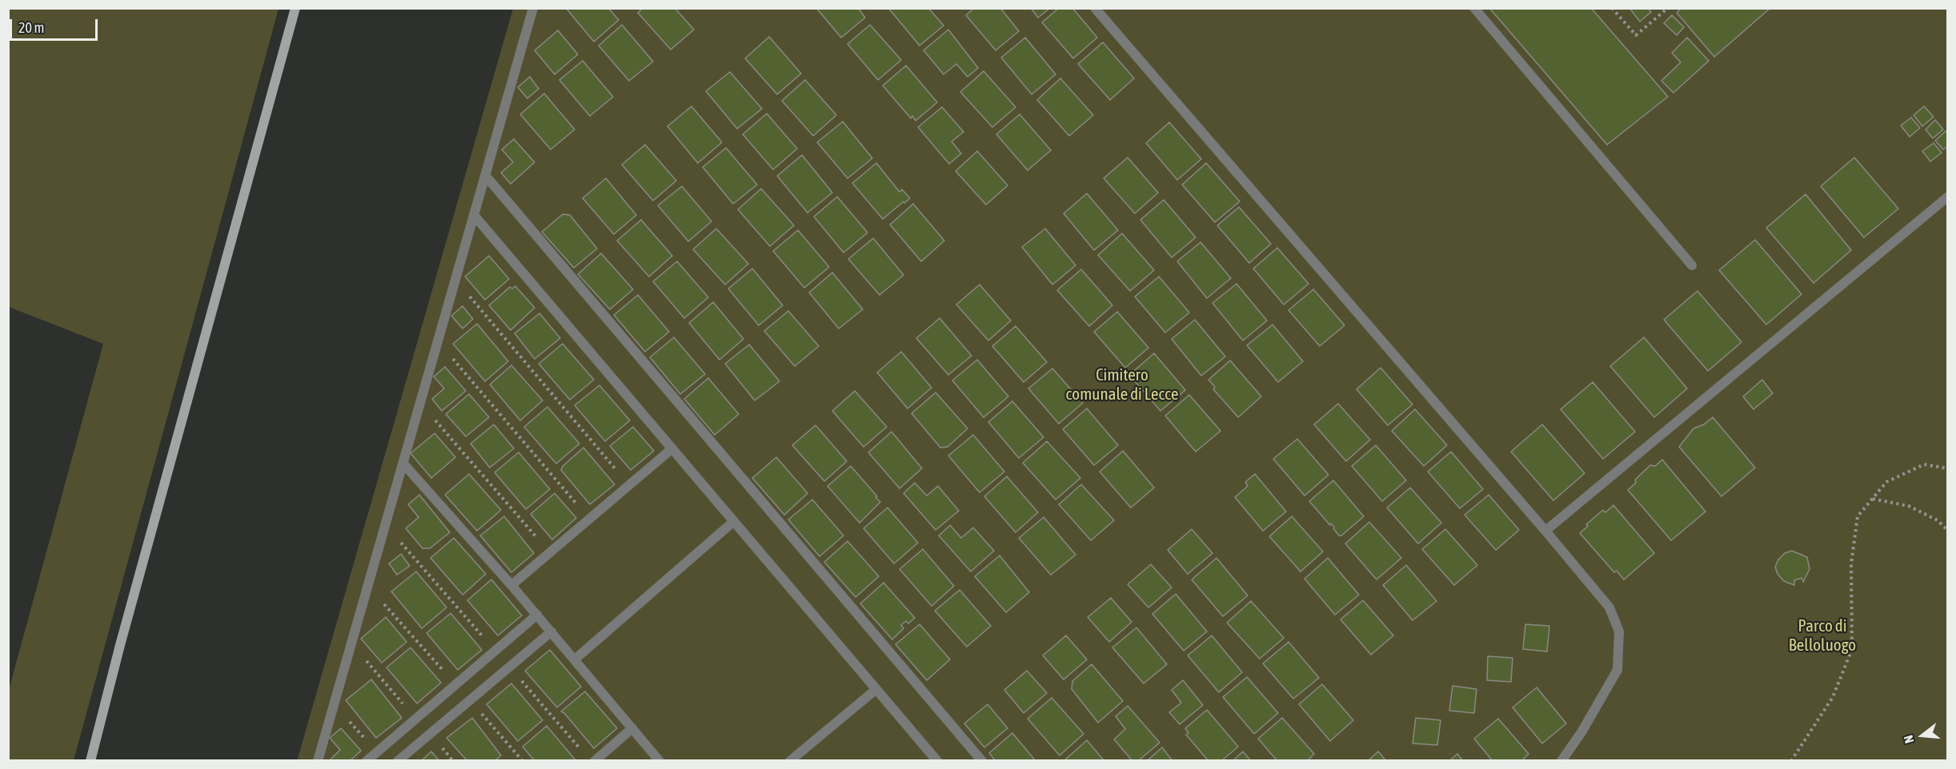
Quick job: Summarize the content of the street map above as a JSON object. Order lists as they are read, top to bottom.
{
  "parks": ["Cimitero comunale di Lecce", "Parco di Belloluogo"],
  "scale_bar": "20 m",
  "north": "left"
}
